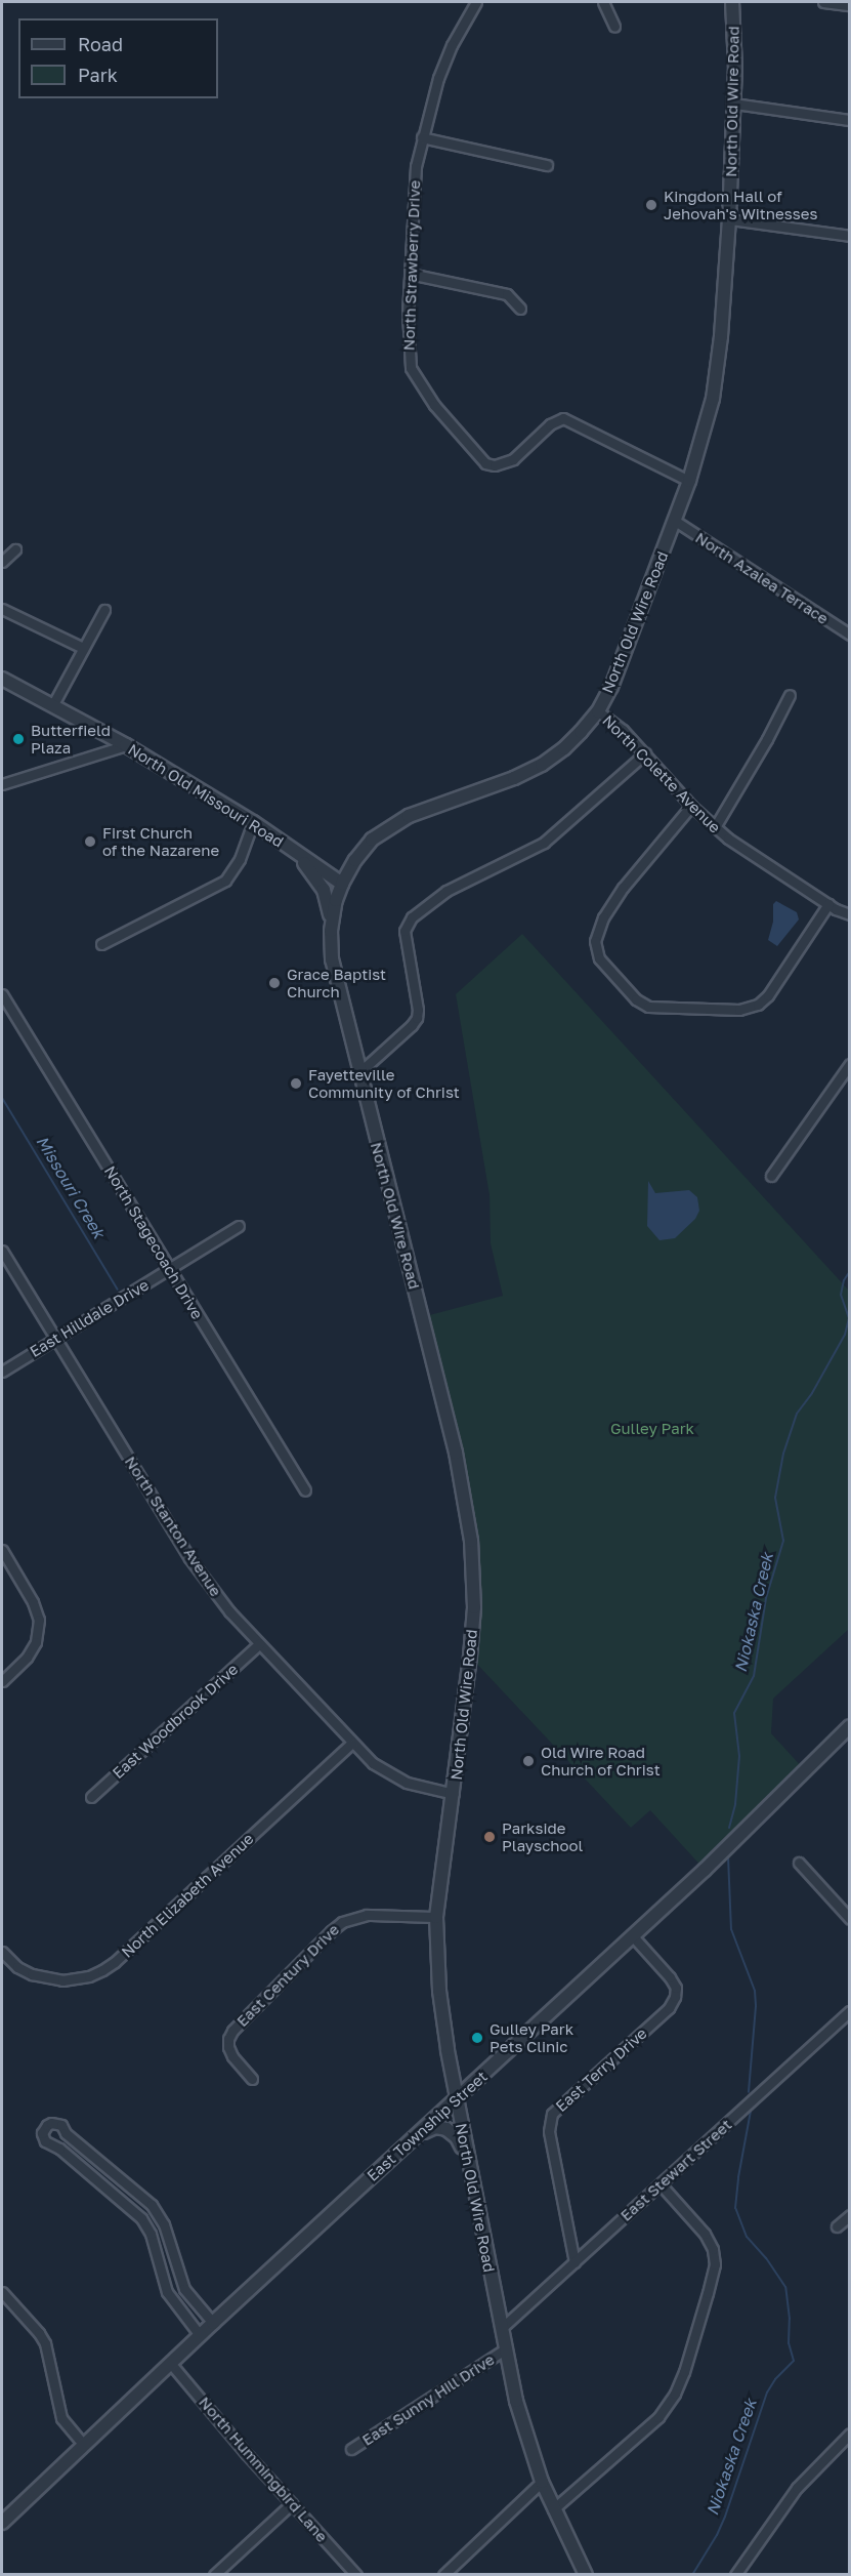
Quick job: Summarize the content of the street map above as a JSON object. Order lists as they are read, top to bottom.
{
  "streets": {
    "street": [
      "North Old Wire Road",
      "North Strawberry Drive",
      "North Azalea Terrace",
      "North Colette Avenue",
      "North Old Missouri Road",
      "North Stagecoach Drive",
      "East Hilldale Drive",
      "North Stanton Avenue",
      "East Woodbrook Drive",
      "North Elizabeth Avenue",
      "East Century Drive",
      "East Terry Drive",
      "East Township Street",
      "East Stewart Street",
      "East Sunny Hill Drive",
      "North Hummingbird Lane"
    ]
  },
  "crossings": [
    ["North Old Wire Road", "North Strawberry Drive"],
    ["North Old Wire Road", "North Azalea Terrace"],
    ["North Old Wire Road", "North Colette Avenue"],
    ["North Old Wire Road", "North Old Missouri Road"],
    ["North Old Wire Road", "North Stanton Avenue"],
    ["North Old Wire Road", "East Century Drive"],
    ["North Old Wire Road", "East Township Street"],
    ["North Old Wire Road", "East Stewart Street"],
    ["North Old Wire Road", "East Sunny Hill Drive"],
    ["North Stagecoach Drive", "East Hilldale Drive"],
    ["East Hilldale Drive", "North Stanton Avenue"],
    ["North Stanton Avenue", "East Woodbrook Drive"],
    ["North Stanton Avenue", "North Elizabeth Avenue"],
    ["East Terry Drive", "East Township Street"],
    ["East Terry Drive", "East Stewart Street"],
    ["East Township Street", "North Hummingbird Lane"]
  ],
  "water": ["Missouri Creek", "Niokaska Creek"],
  "parks": ["Gulley Park"],
  "places": [
    "Kingdom Hall of Jehovah's Witnesses",
    "Butterfield Plaza",
    "First Church of the Nazarene",
    "Grace Baptist Church",
    "Fayetteville Community of Christ",
    "Old Wire Road Church of Christ",
    "Parkside Playschool",
    "Gulley Park Pets Clinic"
  ],
  "legend": ["Road", "Park"]
}
